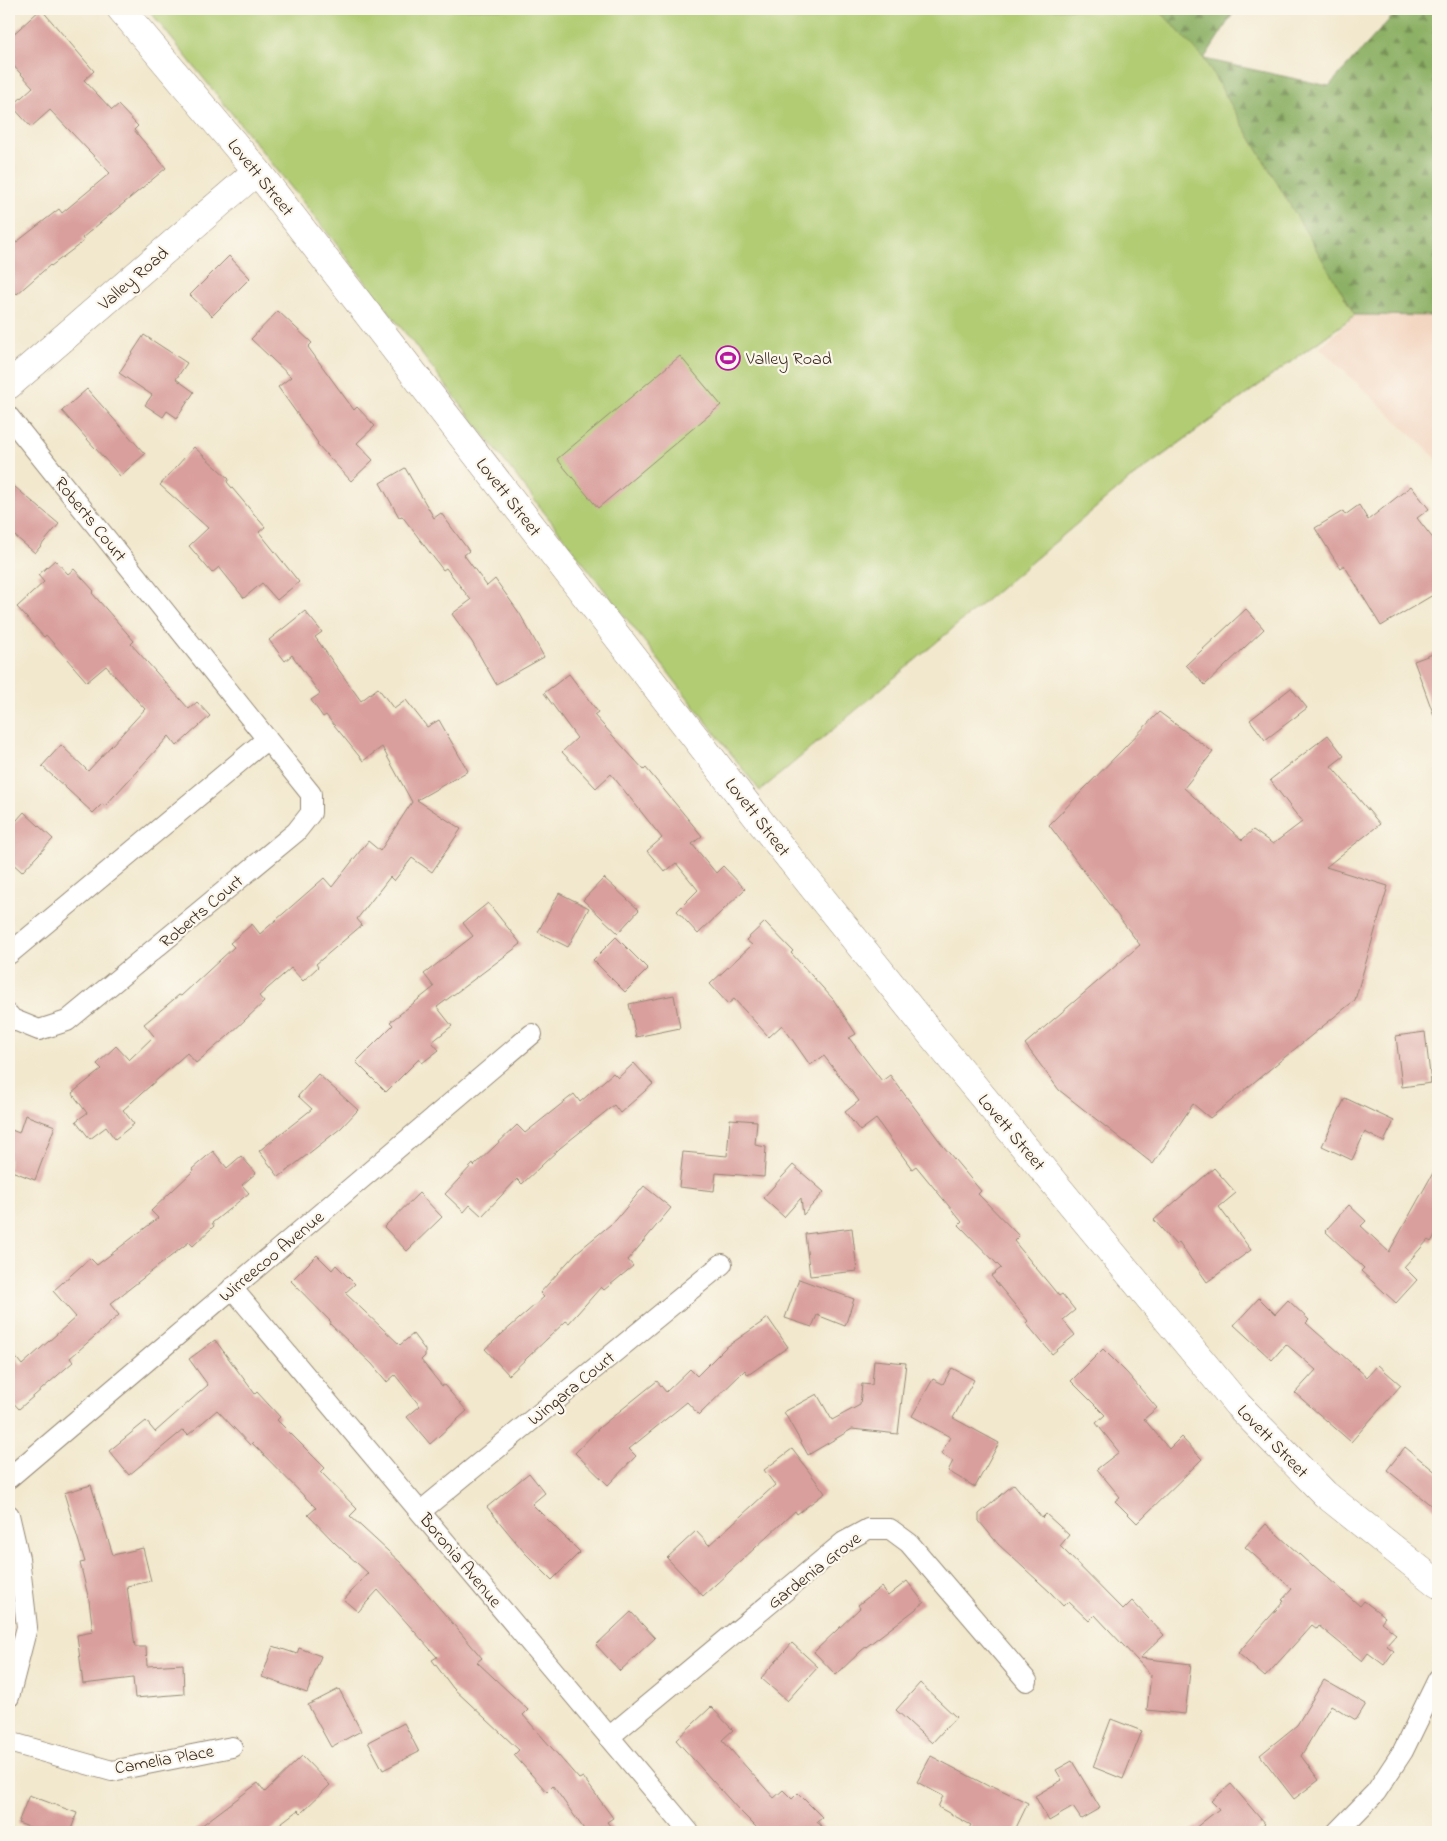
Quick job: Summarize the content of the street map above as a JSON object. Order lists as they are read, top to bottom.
{
  "streets": {
    "street": [
      "Lovett Street",
      "Valley Road",
      "Roberts Court",
      "Wirreecoo Avenue",
      "Wingara Court",
      "Boronia Avenue",
      "Gardenia Grove",
      "Camelia Place"
    ]
  },
  "crossings": [
    ["Lovett Street", "Valley Road"],
    ["Wirreecoo Avenue", "Boronia Avenue"],
    ["Wingara Court", "Boronia Avenue"],
    ["Boronia Avenue", "Gardenia Grove"]
  ],
  "places": {
    "sports": ["Valley Road"]
  }
}
